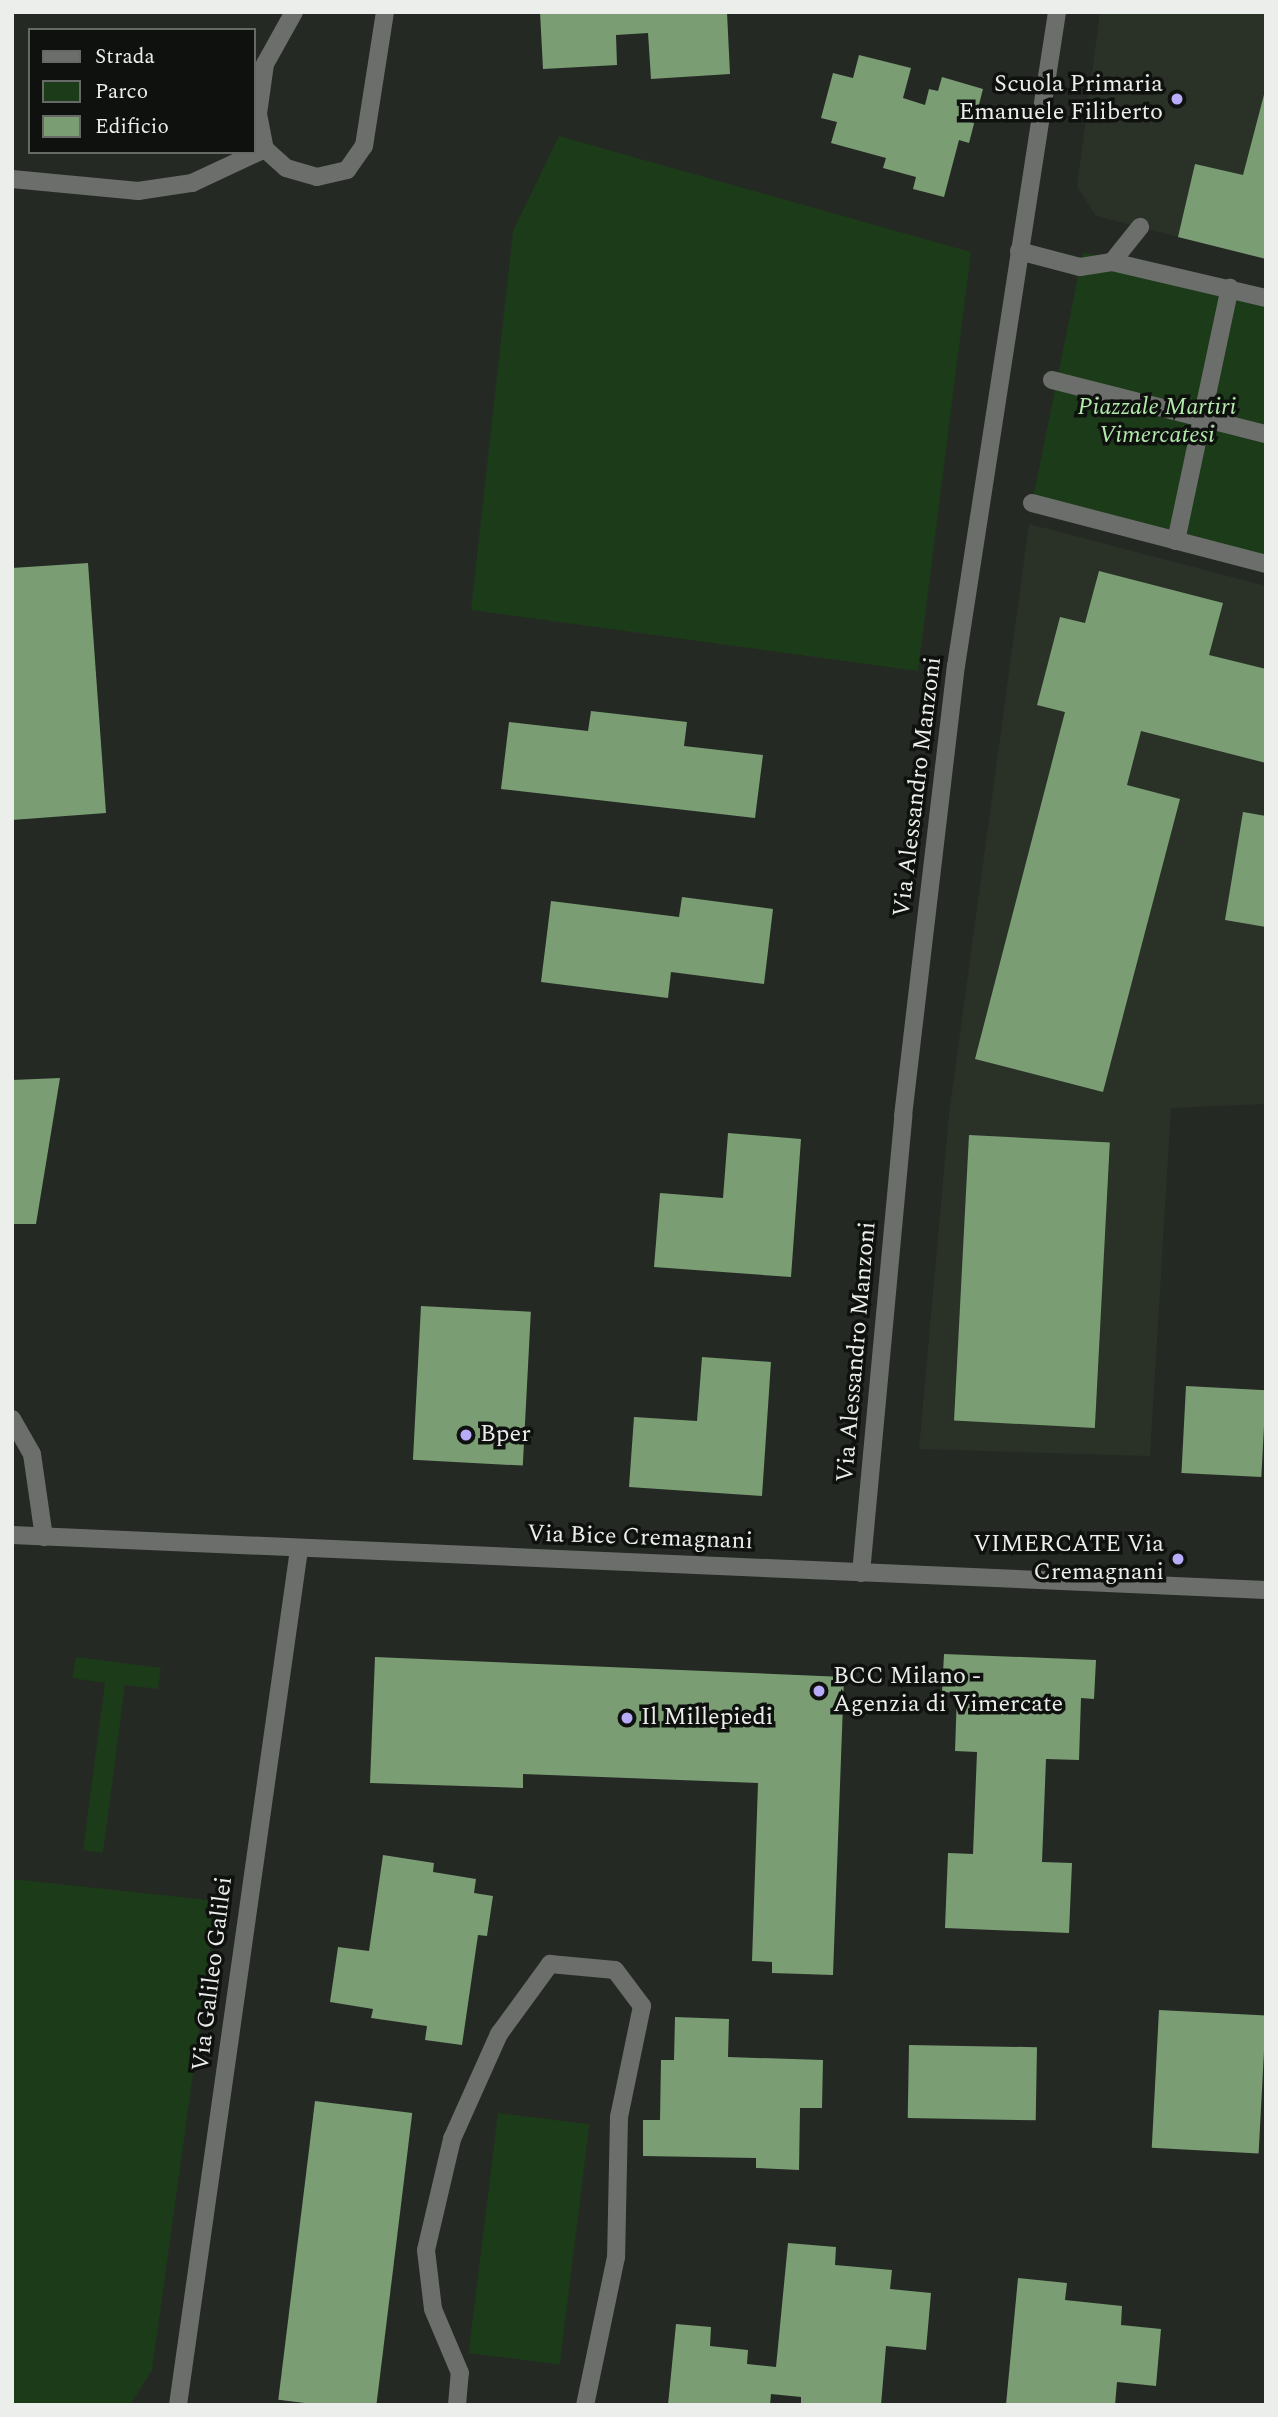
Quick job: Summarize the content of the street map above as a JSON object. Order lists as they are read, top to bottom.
{
  "streets": {
    "street": ["Via Alessandro Manzoni", "Via Bice Cremagnani", "Via Galileo Galilei"]
  },
  "crossings": [
    ["Via Alessandro Manzoni", "Via Bice Cremagnani"],
    ["Via Bice Cremagnani", "Via Galileo Galilei"]
  ],
  "parks": ["Piazzale Martiri Vimercatesi"],
  "places": [
    "Scuola Primaria Emanuele Filiberto",
    "Bper",
    "VIMERCATE Via Cremagnani",
    "BCC Milano - Agenzia di Vimercate",
    "Il Millepiedi"
  ],
  "legend": ["Strada", "Parco", "Edificio"]
}
